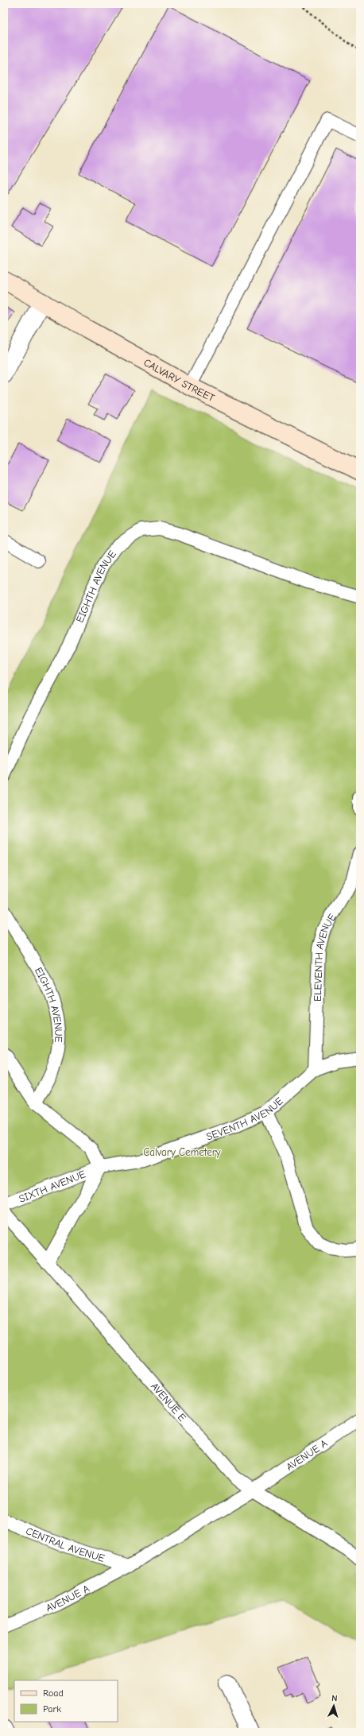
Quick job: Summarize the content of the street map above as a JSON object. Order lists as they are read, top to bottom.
{
  "streets": {
    "street": ["CALVARY STREET"],
    "lane": [
      "EIGHTH AVENUE",
      "ELEVENTH AVENUE",
      "SEVENTH AVENUE",
      "SIXTH AVENUE",
      "AVENUE E",
      "AVENUE A",
      "CENTRAL AVENUE"
    ]
  },
  "crossings": [
    ["ELEVENTH AVENUE", "SEVENTH AVENUE"],
    ["SEVENTH AVENUE", "SIXTH AVENUE"],
    ["AVENUE E", "AVENUE A"],
    ["AVENUE A", "CENTRAL AVENUE"]
  ],
  "parks": ["Calvary Cemetery"],
  "legend": ["Road", "Park"],
  "north": "top"
}
